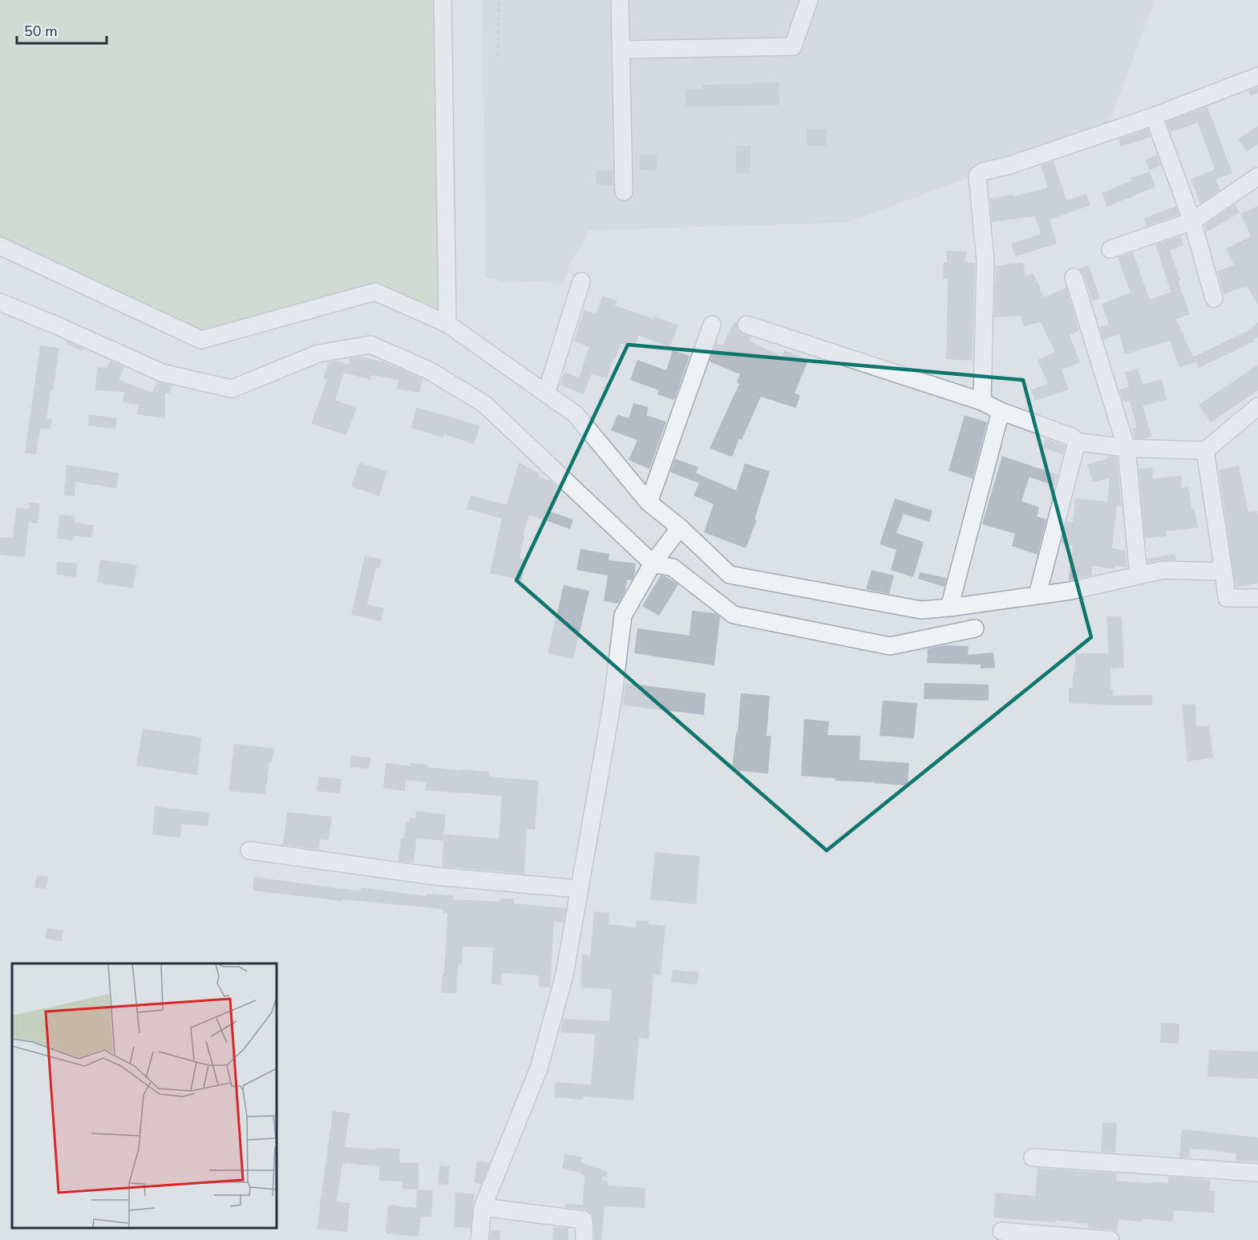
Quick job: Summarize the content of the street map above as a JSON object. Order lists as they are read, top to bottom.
{
  "scale_bar": "50 m"
}
